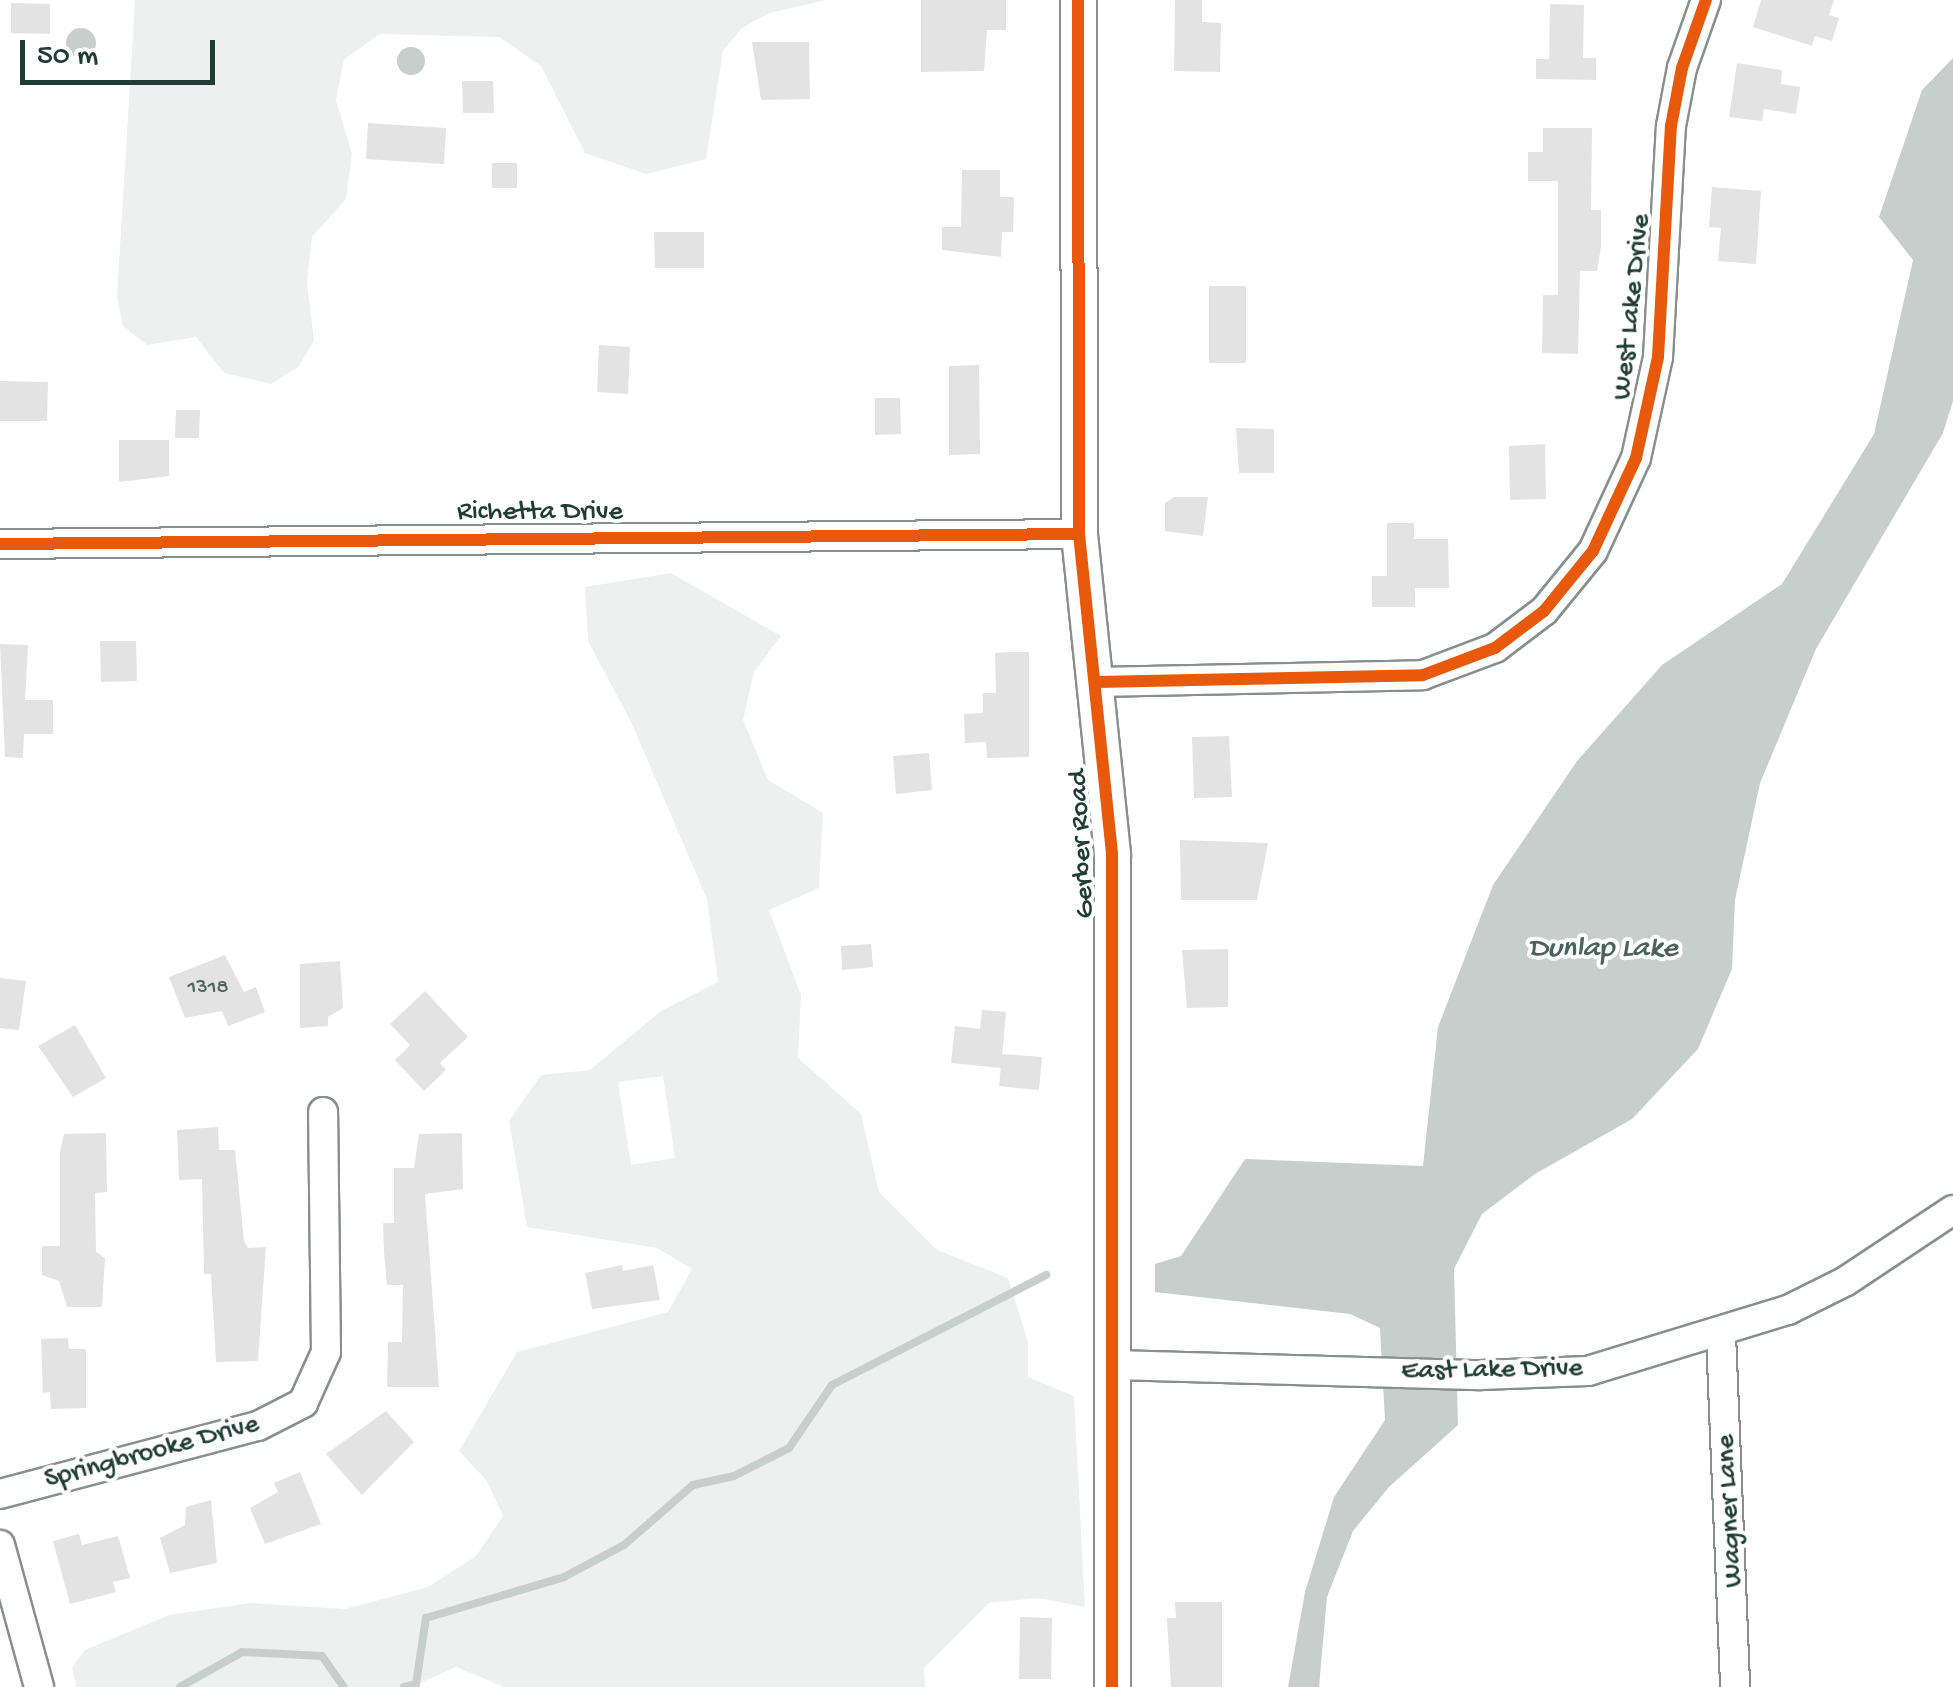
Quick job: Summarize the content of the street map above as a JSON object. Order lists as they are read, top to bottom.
{
  "streets": {
    "street": [
      "West Lake Drive",
      "Richetta Drive",
      "Gerber Road",
      "East Lake Drive",
      "Springbrooke Drive",
      "Wagner Lane"
    ]
  },
  "crossings": [
    ["West Lake Drive", "Gerber Road"],
    ["Richetta Drive", "Gerber Road"],
    ["Gerber Road", "East Lake Drive"],
    ["East Lake Drive", "Wagner Lane"]
  ],
  "water": ["Dunlap Lake"],
  "house_numbers": ["1318"],
  "scale_bar": "50 m"
}
